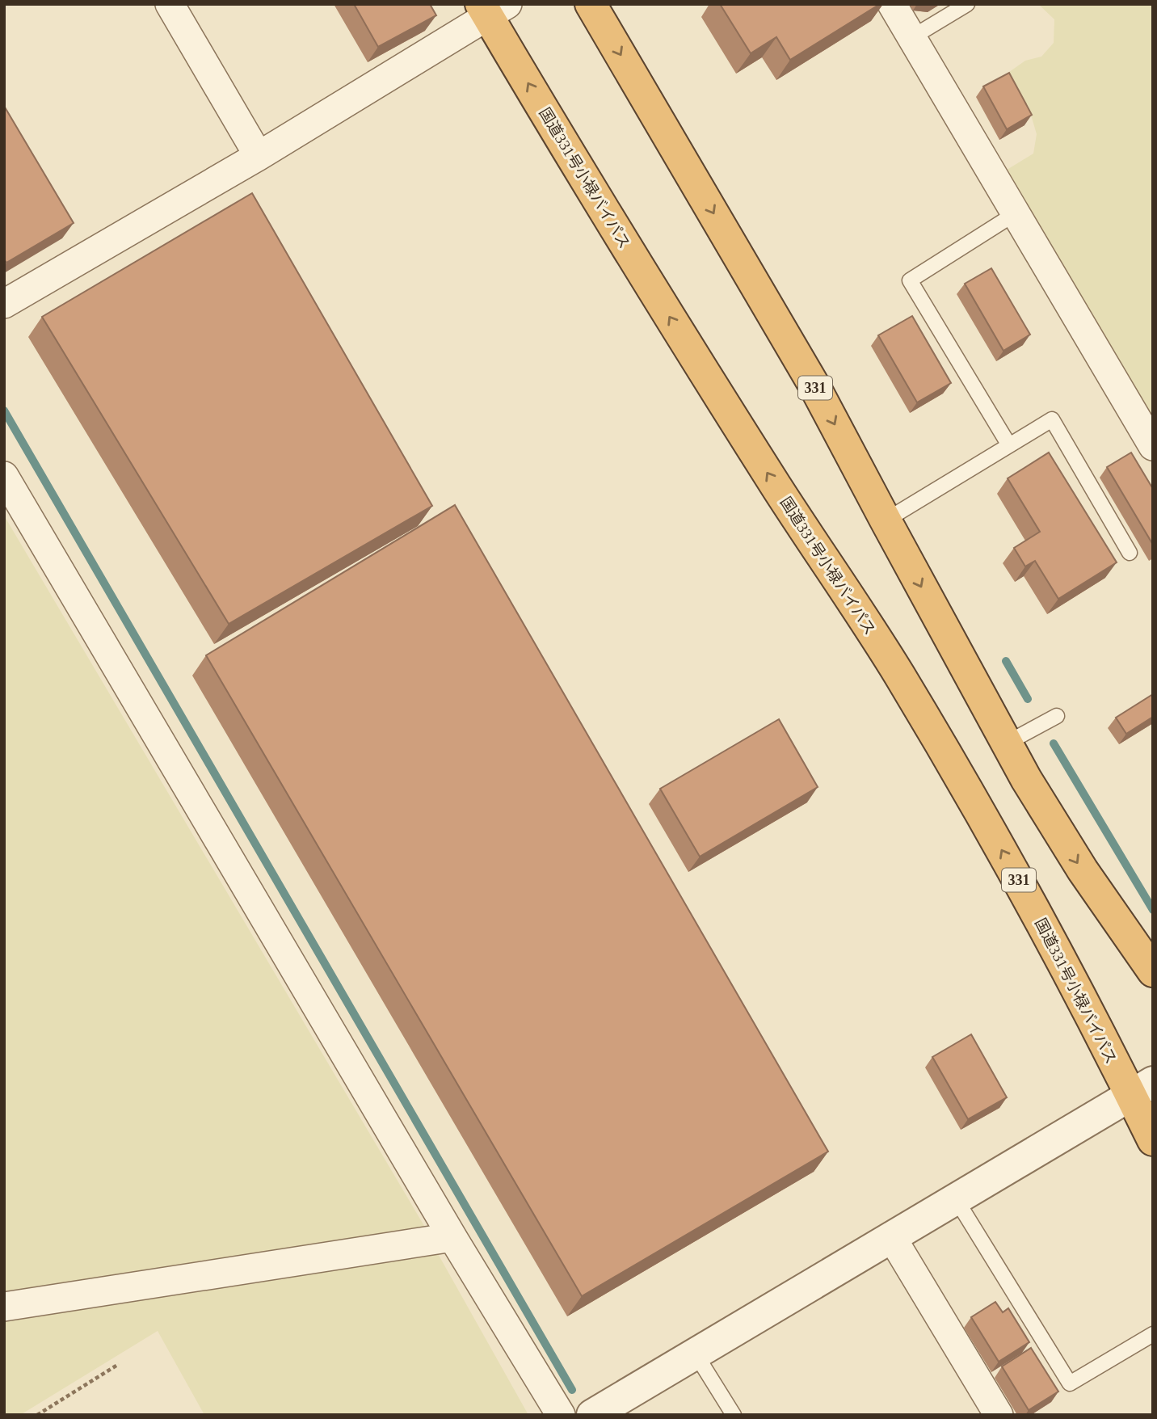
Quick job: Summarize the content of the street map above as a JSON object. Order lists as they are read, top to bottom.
{
  "streets": {
    "highway": ["国道331号小禄バイパス", "331"]
  }
}
